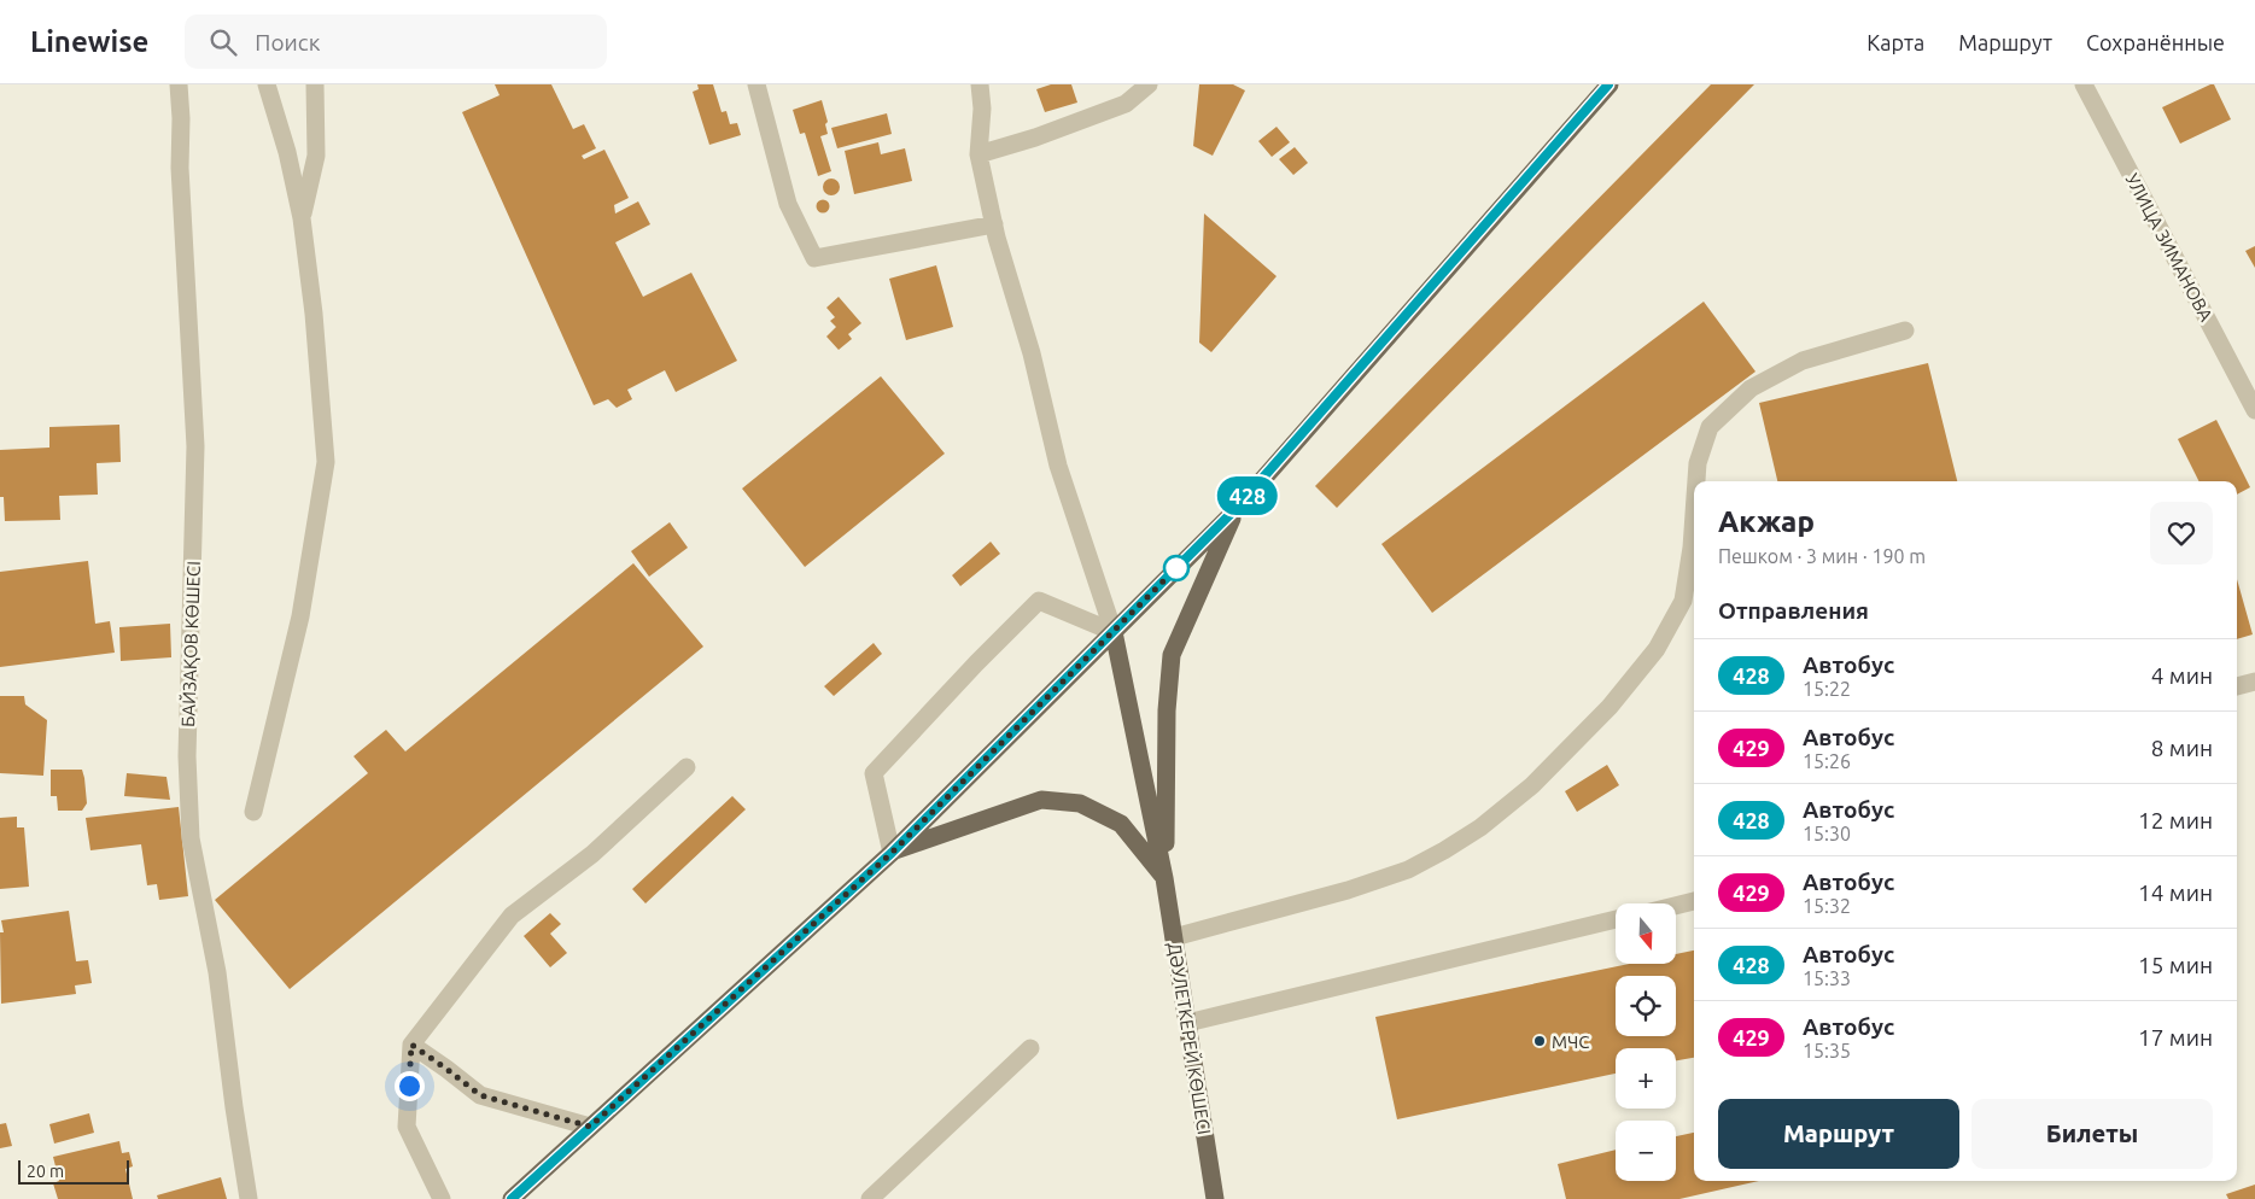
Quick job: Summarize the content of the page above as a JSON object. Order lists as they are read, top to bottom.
{
  "streets": {
    "main road": ["ДӘУЛЕТКЕРЕЙ КӨШЕСІ"],
    "street": ["УЛИЦА ЗИМАНОВА", "БАЙЗАҚОВ КӨШЕСІ"]
  },
  "places": ["МЧС"],
  "lines": ["bus line 428"],
  "scale_bar": "20 m",
  "north": "bottom",
  "page": {
    "header": "Linewise",
    "search": "Поиск",
    "nav": ["Карта", "Маршрут", "Сохранённые"],
    "on_map": "428",
    "heading": [
      ["Акжар", "Пешком · 3 мин · 190 m"],
      "Отправления"
    ],
    "list": [
      {
        "mark": "428",
        "name": "Автобус",
        "note": "15:22",
        "value": "4 мин"
      },
      {
        "mark": "429",
        "name": "Автобус",
        "note": "15:26",
        "value": "8 мин"
      },
      {
        "mark": "428",
        "name": "Автобус",
        "note": "15:30",
        "value": "12 мин"
      },
      {
        "mark": "429",
        "name": "Автобус",
        "note": "15:32",
        "value": "14 мин"
      },
      {
        "mark": "428",
        "name": "Автобус",
        "note": "15:33",
        "value": "15 мин"
      },
      {
        "mark": "429",
        "name": "Автобус",
        "note": "15:35",
        "value": "17 мин"
      }
    ],
    "map_buttons": ["+", "−"],
    "buttons": ["Маршрут", "Билеты"],
    "scale": "20 m"
  }
}
